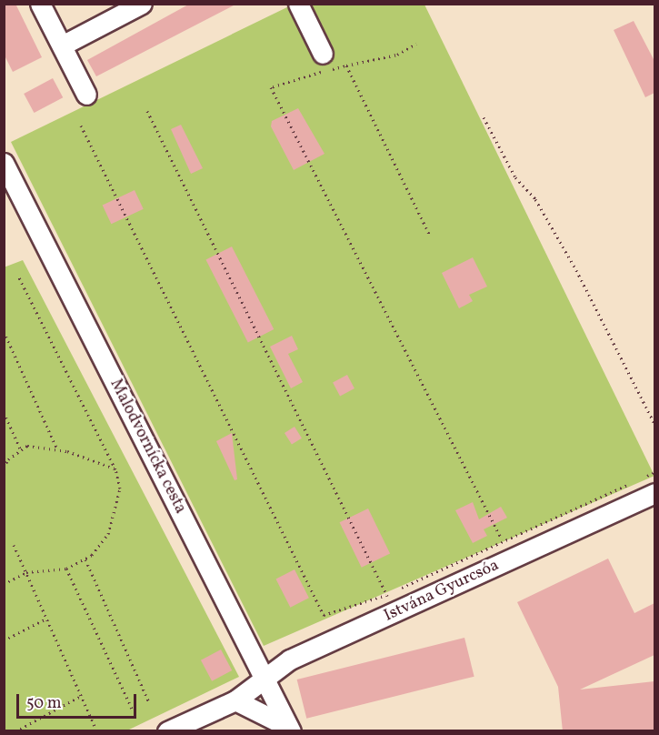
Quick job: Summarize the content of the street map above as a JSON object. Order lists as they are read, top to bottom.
{
  "streets": {
    "street": ["Malodvornícka cesta", "Istvána Gyurcsóa"]
  },
  "crossings": [
    ["Malodvornícka cesta", "Istvána Gyurcsóa"]
  ],
  "scale_bar": "50 m"
}
